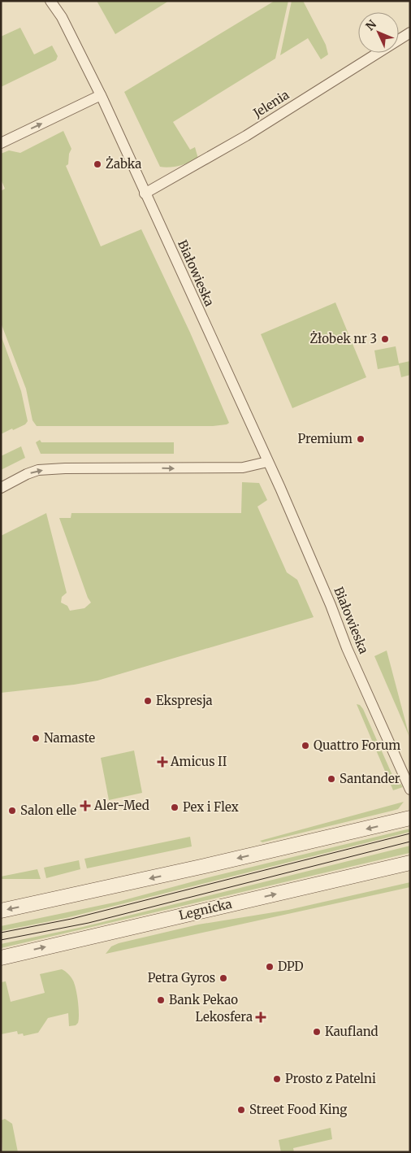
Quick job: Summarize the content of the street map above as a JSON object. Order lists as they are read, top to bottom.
{
  "streets": {
    "main road": ["Legnicka"],
    "street": ["Jelenia", "Białowieska"]
  },
  "crossings": [
    ["Jelenia", "Białowieska"]
  ],
  "places": {
    "other": [
      "Żabka",
      "Żłobek nr 3",
      "Premium",
      "Ekspresja",
      "Namaste",
      "Quattro Forum",
      "Santander",
      "Pex i Flex",
      "Salon elle",
      "DPD",
      "Petra Gyros",
      "Bank Pekao",
      "Kaufland",
      "Prosto z Patelni",
      "Street Food King"
    ],
    "health": ["Amicus II", "Aler-Med", "Lekosfera"]
  },
  "north": "top left"
}
